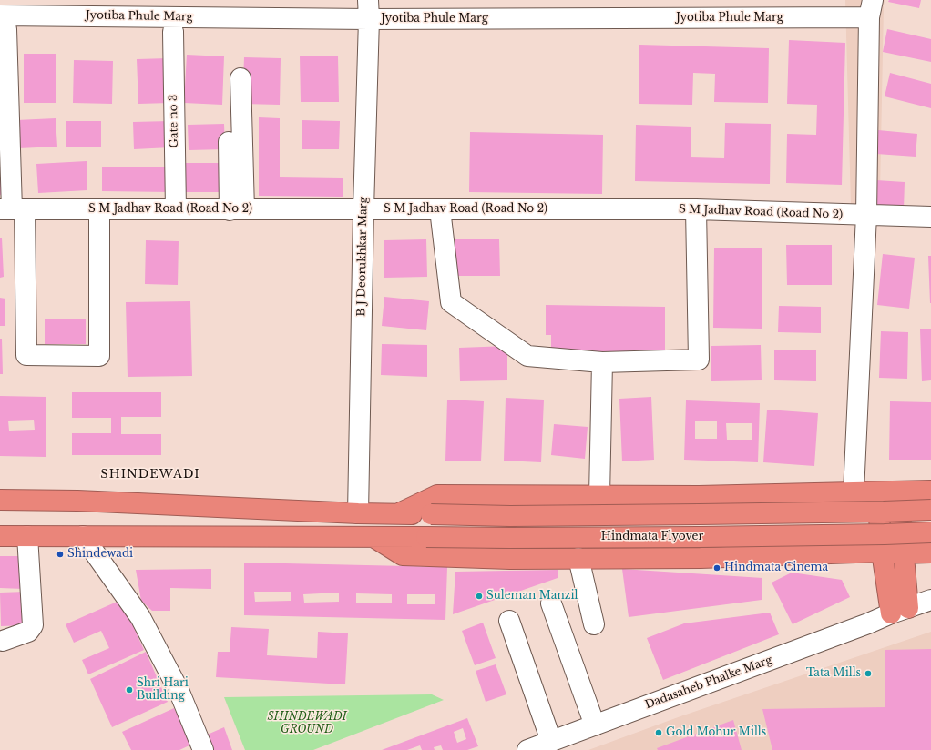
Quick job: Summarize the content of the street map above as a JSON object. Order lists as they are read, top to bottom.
{
  "streets": {
    "highway": ["Hindmata Flyover"],
    "street": [
      "Jyotiba Phule Marg",
      "Gate no 3",
      "S M Jadhav Road (Road No 2)",
      "B J Deorukhkar Marg",
      "Dadasaheb Phalke Marg"
    ]
  },
  "crossings": [
    ["Jyotiba Phule Marg", "B J Deorukhkar Marg"],
    ["Gate no 3", "S M Jadhav Road (Road No 2)"],
    ["S M Jadhav Road (Road No 2)", "B J Deorukhkar Marg"],
    ["B J Deorukhkar Marg", "Hindmata Flyover"]
  ],
  "districts": ["SHINDEWADI"],
  "parks": ["SHINDEWADI GROUND"],
  "places": [
    "Shindewadi",
    "Hindmata Cinema",
    "Suleman Manzil",
    "Tata Mills",
    "Shri Hari Building",
    "Gold Mohur Mills"
  ]
}
